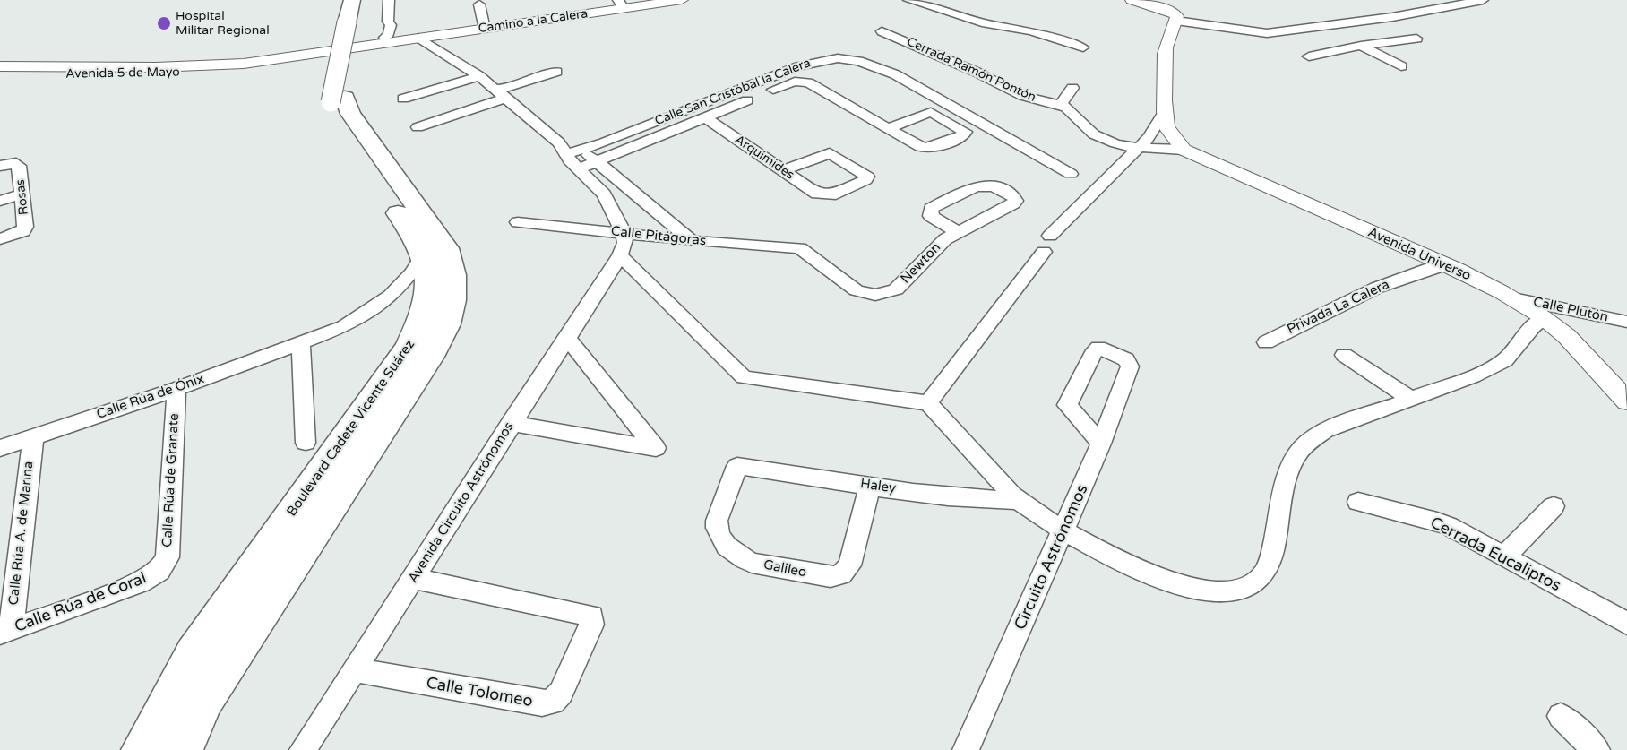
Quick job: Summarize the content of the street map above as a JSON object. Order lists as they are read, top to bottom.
{
  "streets": {
    "main road": ["Boulevard Cadete Vicente Suárez"],
    "street": [
      "Camino a la Calera",
      "Cerrada Ramón Pontón",
      "Avenida 5 de Mayo",
      "Calle San Cristóbal la Calera",
      "Arquimides",
      "Rosas",
      "Calle Pitágoras",
      "Avenida Universo",
      "Newton",
      "Privada La Calera",
      "Calle Plutón",
      "Calle Rúa de Ónix",
      "Calle Rúa de Granate",
      "Haley",
      "Avenida Circuito Astrónomos",
      "Calle Rúa A. de Marina",
      "Cerrada Eucaliptos",
      "Circuito Astrónomos",
      "Galileo",
      "Calle Rúa de Coral",
      "Calle Tolomeo"
    ]
  },
  "crossings": [
    ["Camino a la Calera", "Avenida 5 de Mayo"],
    ["Cerrada Ramón Pontón", "Avenida Universo"],
    ["Calle Pitágoras", "Newton"],
    ["Calle Pitágoras", "Avenida Circuito Astrónomos"],
    ["Avenida Universo", "Privada La Calera"],
    ["Avenida Universo", "Calle Plutón"],
    ["Calle Rúa de Ónix", "Boulevard Cadete Vicente Suárez"],
    ["Calle Rúa de Ónix", "Calle Rúa de Granate"],
    ["Calle Rúa de Ónix", "Calle Rúa A. de Marina"],
    ["Calle Rúa de Granate", "Calle Rúa de Coral"],
    ["Haley", "Galileo"],
    ["Avenida Circuito Astrónomos", "Calle Tolomeo"],
    ["Calle Rúa A. de Marina", "Calle Rúa de Coral"]
  ],
  "places": ["Hospital Militar Regional"]
}
